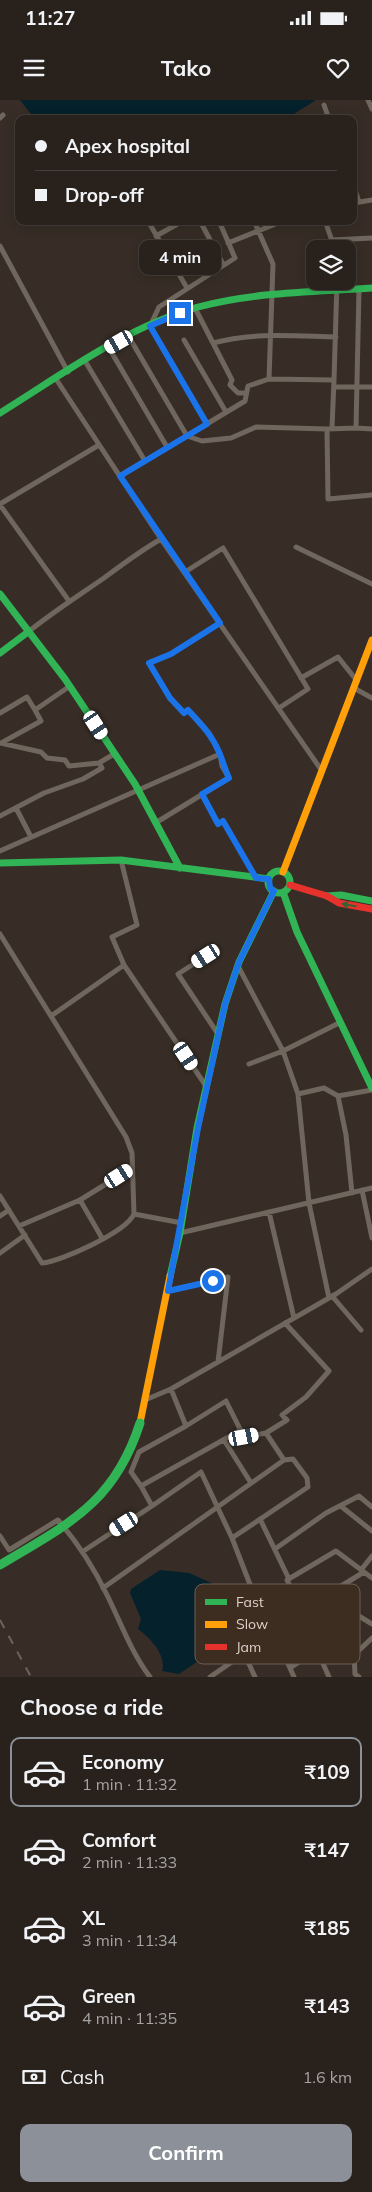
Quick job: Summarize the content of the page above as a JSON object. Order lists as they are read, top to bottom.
{
  "legend": ["Fast", "Slow", "Jam"],
  "page": {
    "status": "11:27",
    "header": "Tako",
    "banner": ["Apex hospital", "Drop-off"],
    "bubble": "4 min",
    "heading": "Choose a ride",
    "list": [
      {
        "name": "Economy",
        "note": "1 min · 11:32",
        "value": "₹109"
      },
      {
        "name": "Comfort",
        "note": "2 min · 11:33",
        "value": "₹147"
      },
      {
        "name": "XL",
        "note": "3 min · 11:34",
        "value": "₹185"
      },
      {
        "name": "Green",
        "note": "4 min · 11:35",
        "value": "₹143"
      }
    ],
    "pay": ["Cash", "1.6 km"],
    "buttons": "Confirm"
  }
}
